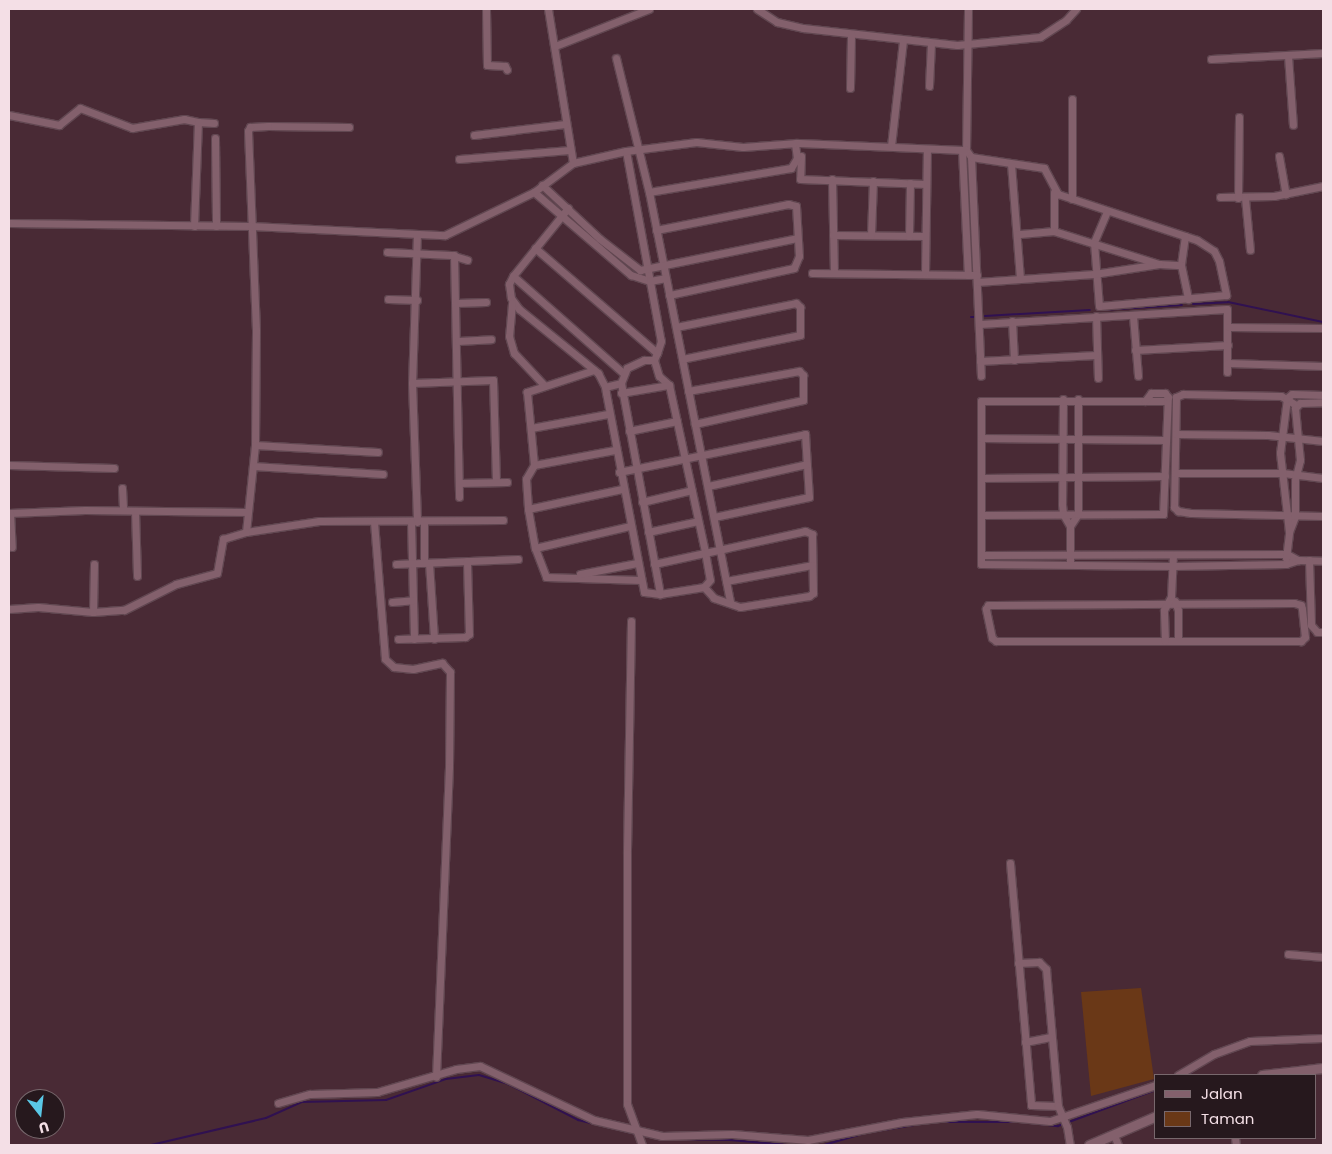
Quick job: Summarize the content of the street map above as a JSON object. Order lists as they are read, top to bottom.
{
  "legend": ["Jalan", "Taman"],
  "north": "bottom"
}
